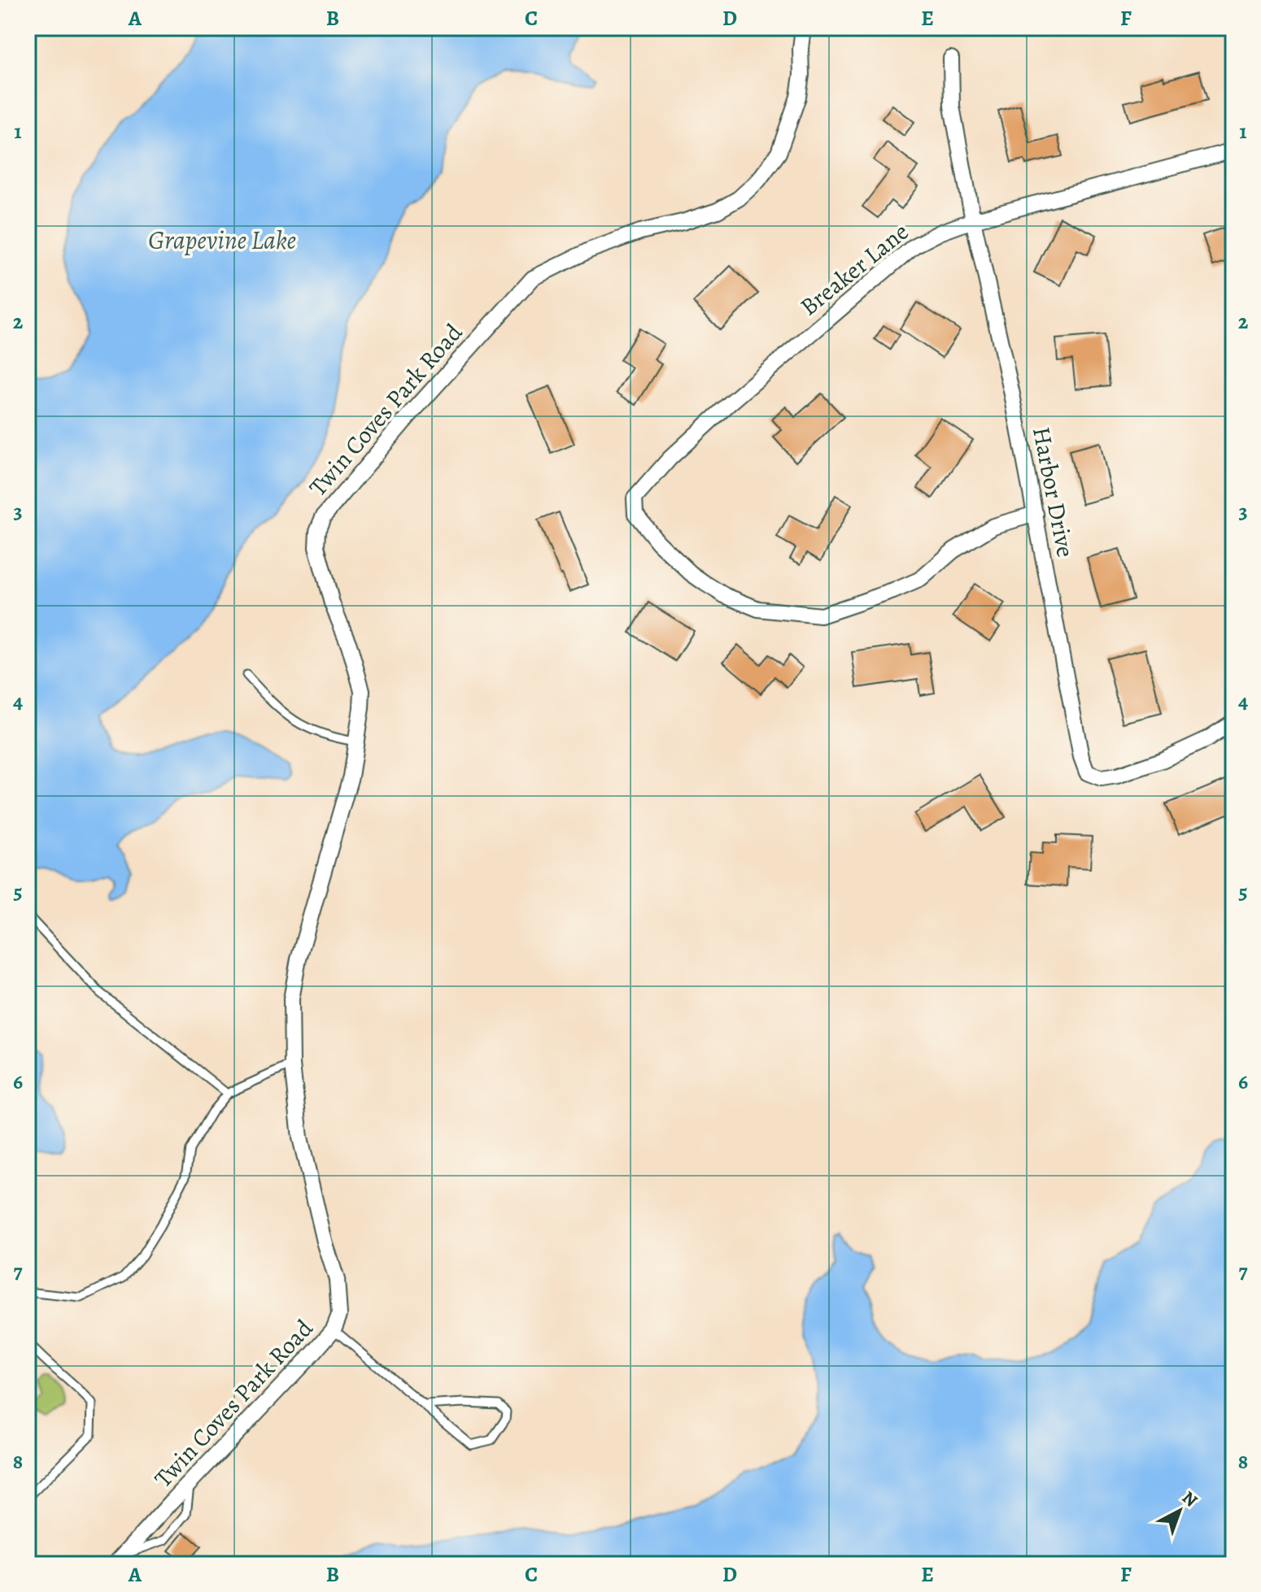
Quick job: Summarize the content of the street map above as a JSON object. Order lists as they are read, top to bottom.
{
  "streets": {
    "street": ["Breaker Lane", "Twin Coves Park Road", "Harbor Drive"]
  },
  "crossings": [
    ["Breaker Lane", "Harbor Drive"]
  ],
  "water": ["Grapevine Lake"],
  "north": "top right",
  "grid": {
    "columns": [
      "A",
      "B",
      "C",
      "D",
      "E",
      "F"
    ],
    "rows": [
      "1",
      "2",
      "3",
      "4",
      "5",
      "6",
      "7",
      "8"
    ]
  }
}
